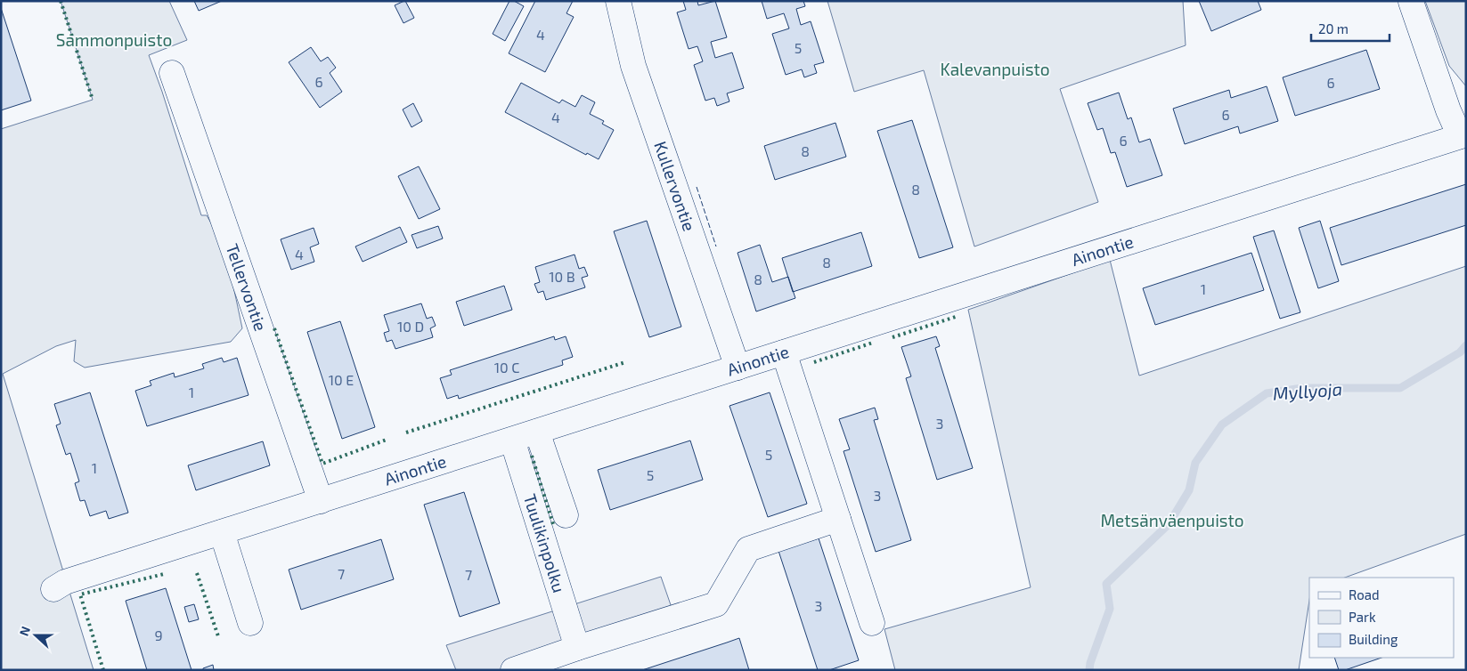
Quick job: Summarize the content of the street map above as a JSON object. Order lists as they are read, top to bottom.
{
  "streets": {
    "street": [
      "Kullervontie",
      "Ainontie",
      "Tellervontie",
      "Tuulikinpolku"
    ]
  },
  "crossings": [
    ["Kullervontie", "Ainontie"],
    ["Ainontie", "Tellervontie"],
    ["Ainontie", "Tuulikinpolku"]
  ],
  "water": ["Myllyoja"],
  "parks": ["Sammonpuisto", "Kalevanpuisto", "Metsänväenpuisto"],
  "house_numbers": [
    "4",
    "5",
    "6",
    "6",
    "6",
    "4",
    "6",
    "8",
    "8",
    "4",
    "8",
    "10 B",
    "8",
    "1",
    "10 D",
    "10 C",
    "10 E",
    "1",
    "3",
    "5",
    "1",
    "5",
    "3",
    "7",
    "7",
    "3",
    "9"
  ],
  "legend": ["Road", "Park", "Building"],
  "scale_bar": "20 m",
  "north": "left"
}
